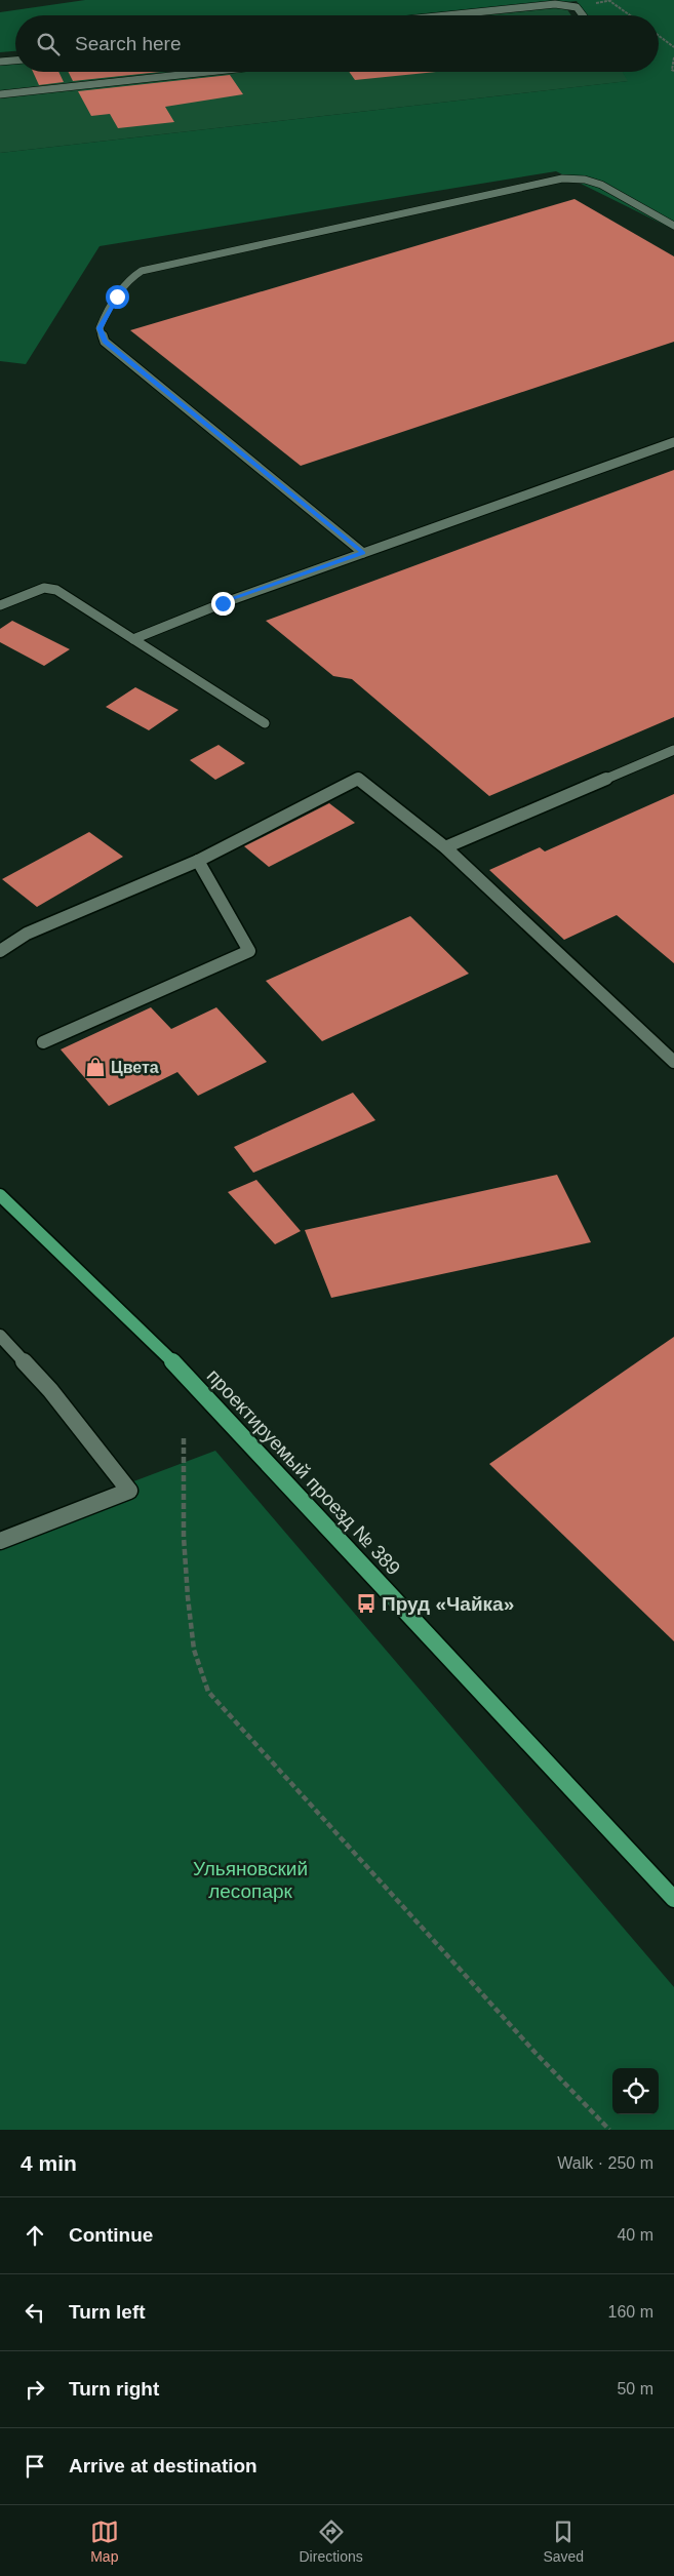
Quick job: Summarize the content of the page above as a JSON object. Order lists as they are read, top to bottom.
{
  "streets": {
    "main road": ["проектируемый проезд № 389"]
  },
  "parks": ["Ульяновский лесопарк"],
  "places": {
    "shop": ["Цвета"],
    "bus stop": ["Пруд «Чайка»"]
  },
  "page": {
    "search": "Search here",
    "heading": ["4 min", "Walk · 250 m"],
    "list": [
      ["Continue", "40 m"],
      ["Turn left", "160 m"],
      ["Turn right", "50 m"],
      "Arrive at destination"
    ],
    "nav": ["Map", "Directions", "Saved"]
  }
}
